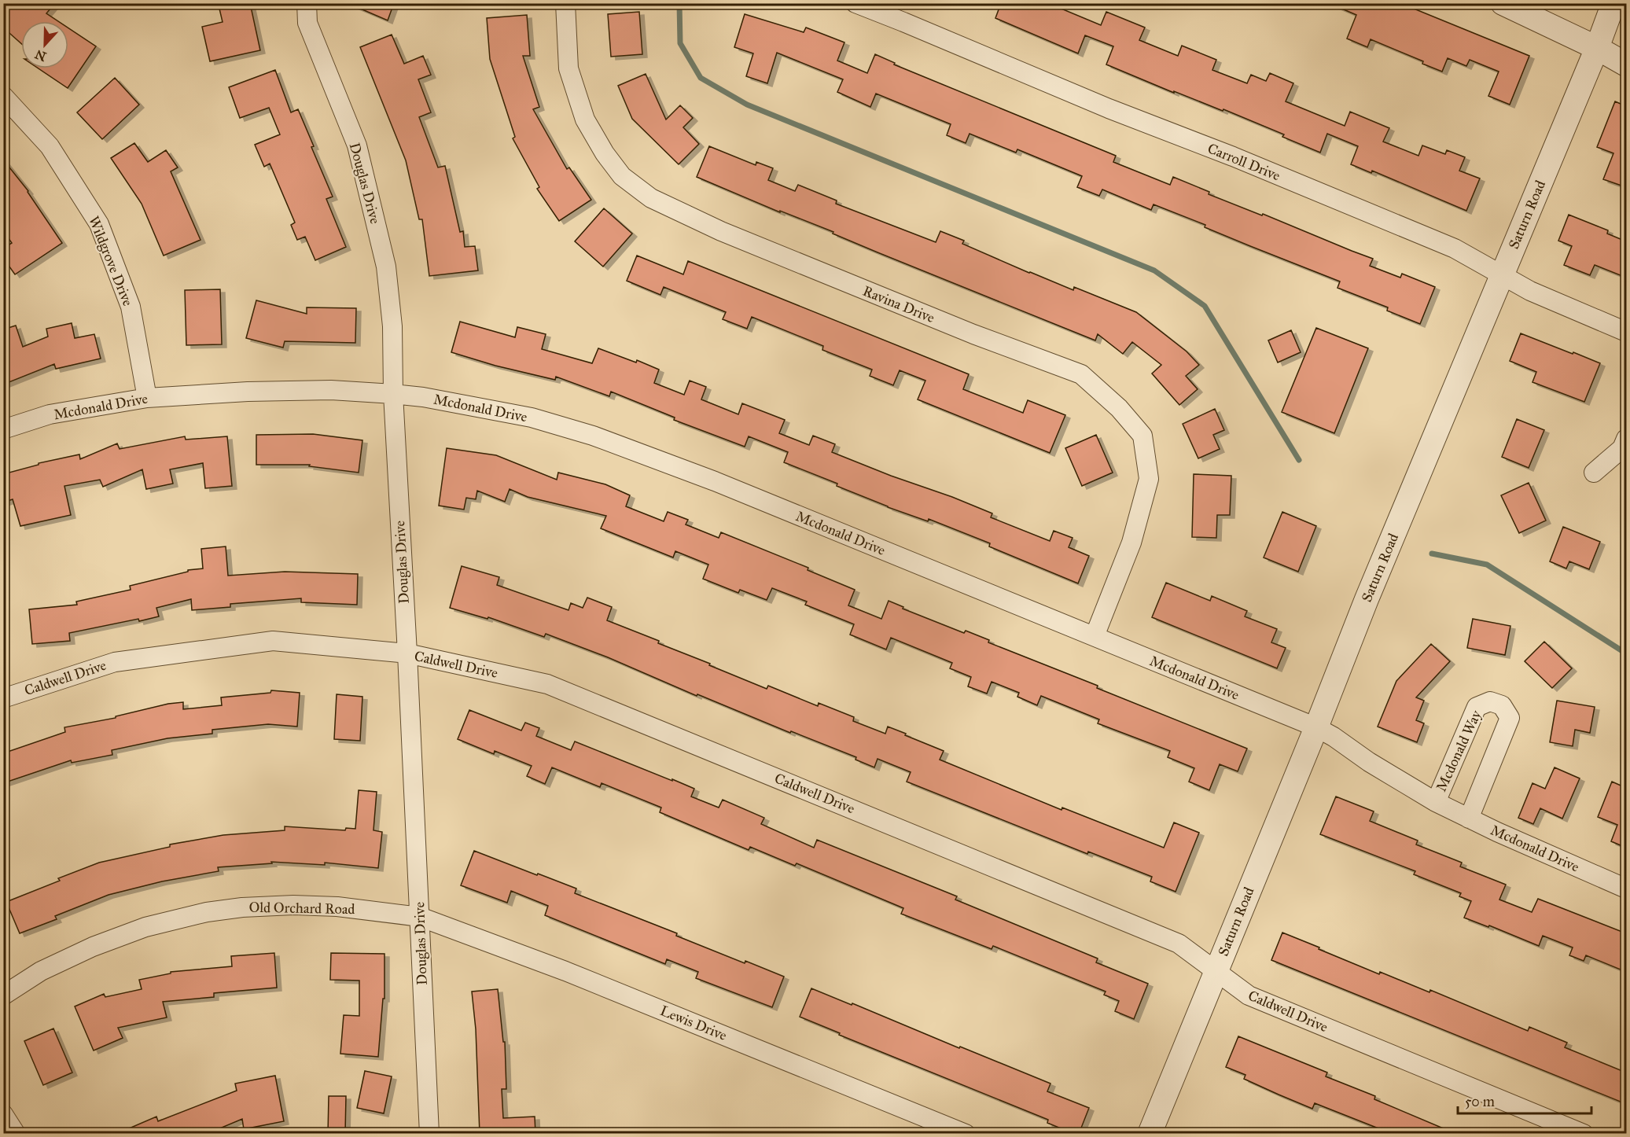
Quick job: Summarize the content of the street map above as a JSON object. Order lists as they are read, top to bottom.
{
  "streets": {
    "street": [
      "Carroll Drive",
      "Douglas Drive",
      "Saturn Road",
      "Wildgrove Drive",
      "Ravina Drive",
      "Mcdonald Drive",
      "Caldwell Drive",
      "Mcdonald Way",
      "Old Orchard Road",
      "Lewis Drive"
    ]
  },
  "crossings": [
    ["Carroll Drive", "Saturn Road"],
    ["Douglas Drive", "Mcdonald Drive"],
    ["Douglas Drive", "Caldwell Drive"],
    ["Douglas Drive", "Old Orchard Road"],
    ["Douglas Drive", "Lewis Drive"],
    ["Saturn Road", "Mcdonald Drive"],
    ["Saturn Road", "Caldwell Drive"],
    ["Wildgrove Drive", "Mcdonald Drive"],
    ["Ravina Drive", "Mcdonald Drive"],
    ["Mcdonald Drive", "Mcdonald Way"],
    ["Old Orchard Road", "Lewis Drive"]
  ],
  "scale_bar": "50 m",
  "north": "bottom"
}
